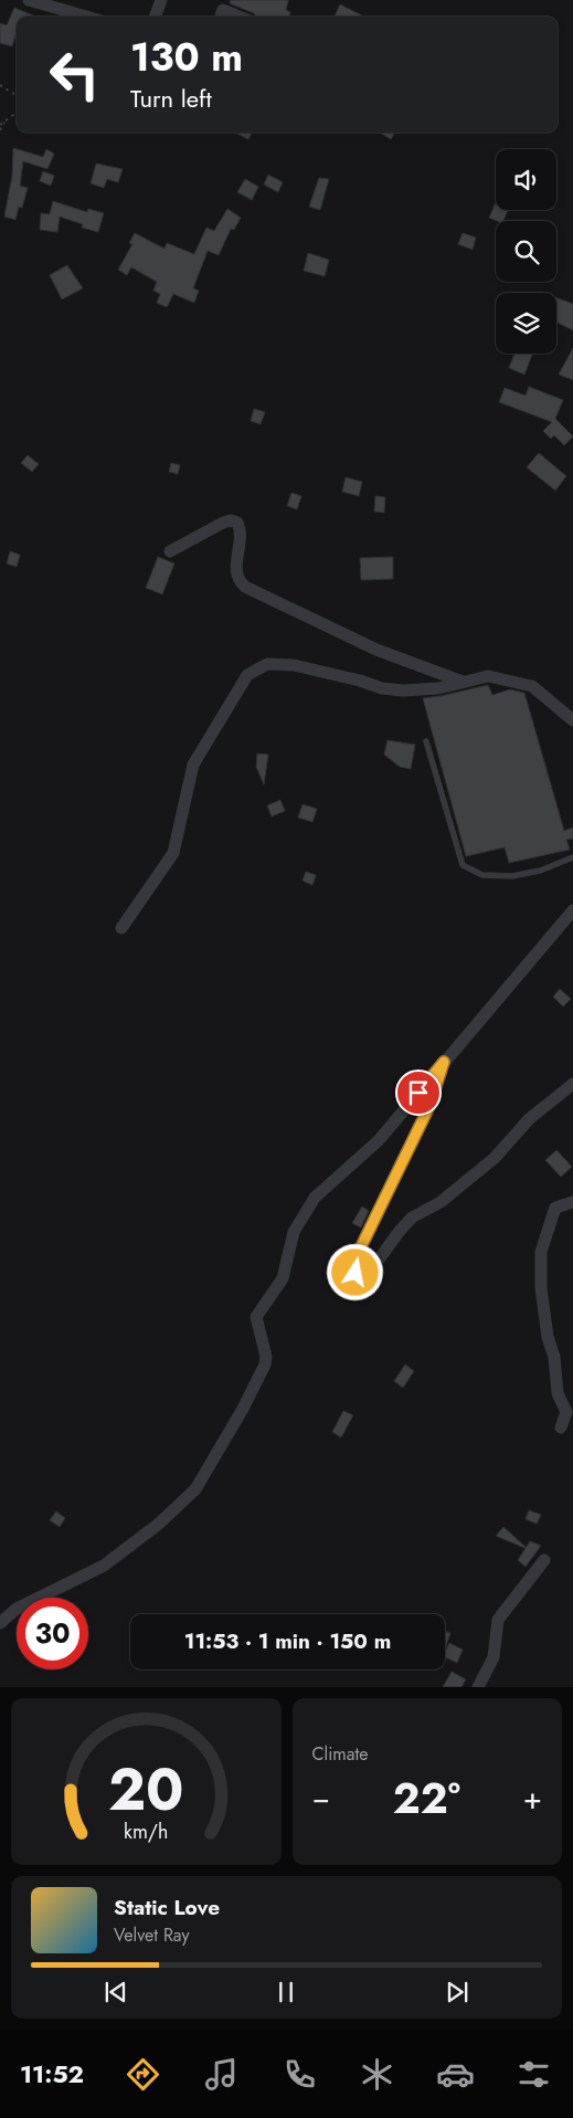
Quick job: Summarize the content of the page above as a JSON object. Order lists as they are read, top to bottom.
{
  "page": {
    "turn": ["130 m", "Turn left"],
    "limit": "30",
    "trip": "11:53 · 1 min · 150 m",
    "tile": "Climate",
    "heat": ["−", "22°", "+"],
    "song": ["Static Love", "Velvet Ray"],
    "tabs": "11:52",
    "gauge": ["20", "km/h"]
  }
}
